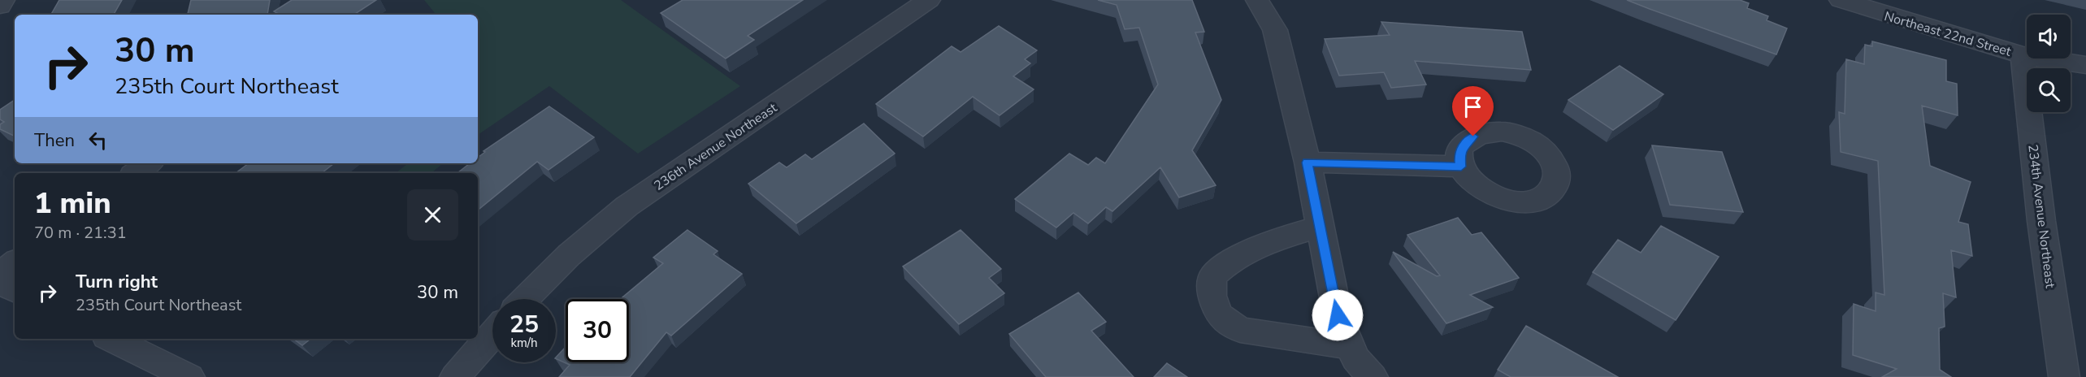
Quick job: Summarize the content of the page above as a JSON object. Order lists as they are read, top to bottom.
{
  "streets": {
    "street": ["Northeast 22nd Street", "236th Avenue Northeast", "234th Avenue Northeast"]
  },
  "crossings": [
    ["Northeast 22nd Street", "234th Avenue Northeast"]
  ],
  "page": {
    "turn": ["30 m", "235th Court Northeast"],
    "then": "Then",
    "heading": ["1 min", "70 m · 21:31"],
    "list": [
      {
        "name": "Turn right",
        "note": "235th Court Northeast",
        "value": "30 m"
      }
    ],
    "speed": "25 km/h",
    "limit": "30"
  }
}
